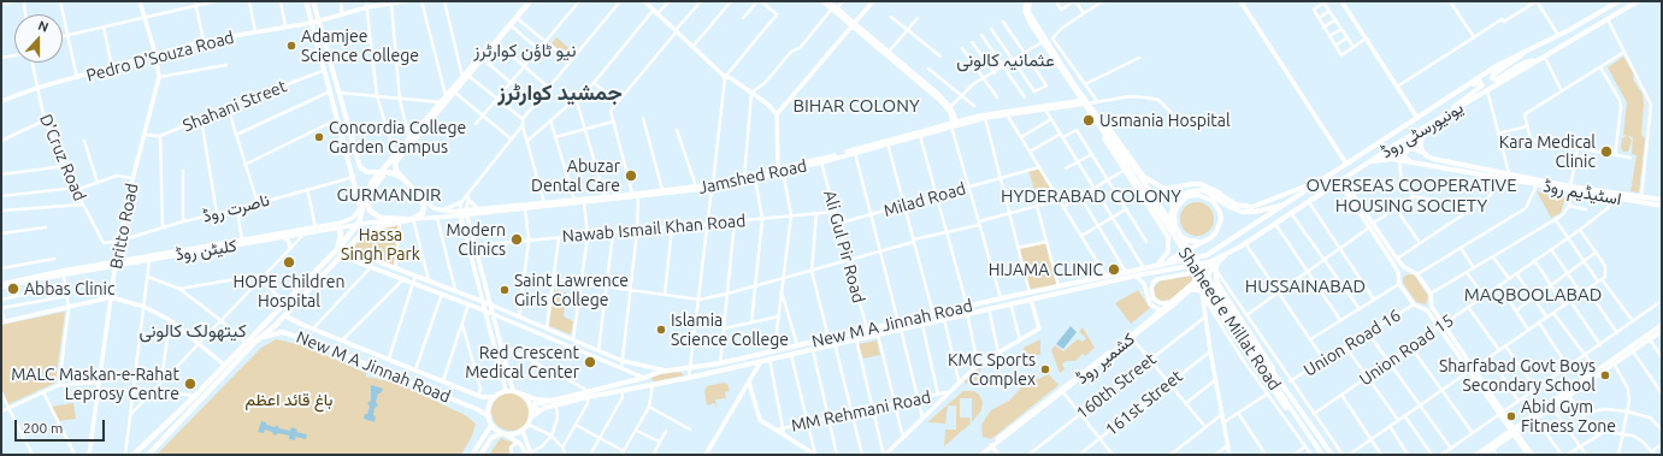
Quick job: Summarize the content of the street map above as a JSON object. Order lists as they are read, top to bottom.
{
  "streets": {
    "main road": [
      "یونیورسٹی روڈ",
      "اسٹیڈیم روڈ",
      "Shaheed e Millat Road",
      "New M A Jinnah Road"
    ],
    "street": [
      "Pedro D'Souza Road",
      "Shahani Street",
      "D'Cruz Road",
      "Jamshed Road",
      "Milad Road",
      "ناصرت روڈ",
      "Britto Road",
      "Nawab Ismail Khan Road",
      "Ali Gul Pir Road",
      "کلیٹن روڈ",
      "Union Road 16",
      "Union Road 15",
      "کشمیر روڈ",
      "160th Street",
      "161st Street",
      "MM Rehmani Road"
    ]
  },
  "crossings": [
    ["Pedro D'Souza Road", "D'Cruz Road"],
    ["Pedro D'Souza Road", "Britto Road"],
    ["Shahani Street", "Britto Road"],
    ["یونیورسٹی روڈ", "اسٹیڈیم روڈ"],
    ["یونیورسٹی روڈ", "New M A Jinnah Road"],
    ["یونیورسٹی روڈ", "کشمیر روڈ"],
    ["D'Cruz Road", "ناصرت روڈ"],
    ["D'Cruz Road", "Britto Road"],
    ["Jamshed Road", "Ali Gul Pir Road"],
    ["Jamshed Road", "کلیٹن روڈ"],
    ["اسٹیڈیم روڈ", "Union Road 15"],
    ["Milad Road", "Ali Gul Pir Road"],
    ["ناصرت روڈ", "Britto Road"],
    ["Britto Road", "کلیٹن روڈ"],
    ["Nawab Ismail Khan Road", "Ali Gul Pir Road"],
    ["Ali Gul Pir Road", "New M A Jinnah Road"],
    ["Shaheed e Millat Road", "کشمیر روڈ"]
  ],
  "districts": [
    "نیو ٹاؤن کوارٹرز",
    "عثمانیہ کالونی",
    "جمشید کوارٹرز",
    "BIHAR COLONY",
    "OVERSEAS COOPERATIVE HOUSING SOCIETY",
    "GURMANDIR",
    "HYDERABAD COLONY",
    "HUSSAINABAD",
    "MAQBOOLABAD",
    "کیتھولک کالونی"
  ],
  "parks": ["Hassa Singh Park", "باغ قائد اعظم"],
  "places": [
    "Adamjee Science College",
    "Usmania Hospital",
    "Concordia College Garden Campus",
    "Kara Medical Clinic",
    "Abuzar Dental Care",
    "Modern Clinics",
    "HOPE Children Hospital",
    "HIJAMA CLINIC",
    "Abbas Clinic",
    "Saint Lawrence Girls College",
    "Islamia Science College",
    "Red Crescent Medical Center",
    "KMC Sports Complex",
    "Sharfabad Govt Boys Secondary School",
    "MALC Maskan-e-Rahat Leprosy Centre",
    "Abid Gym Fitness Zone"
  ],
  "scale_bar": "200 m",
  "north": "top"
}
